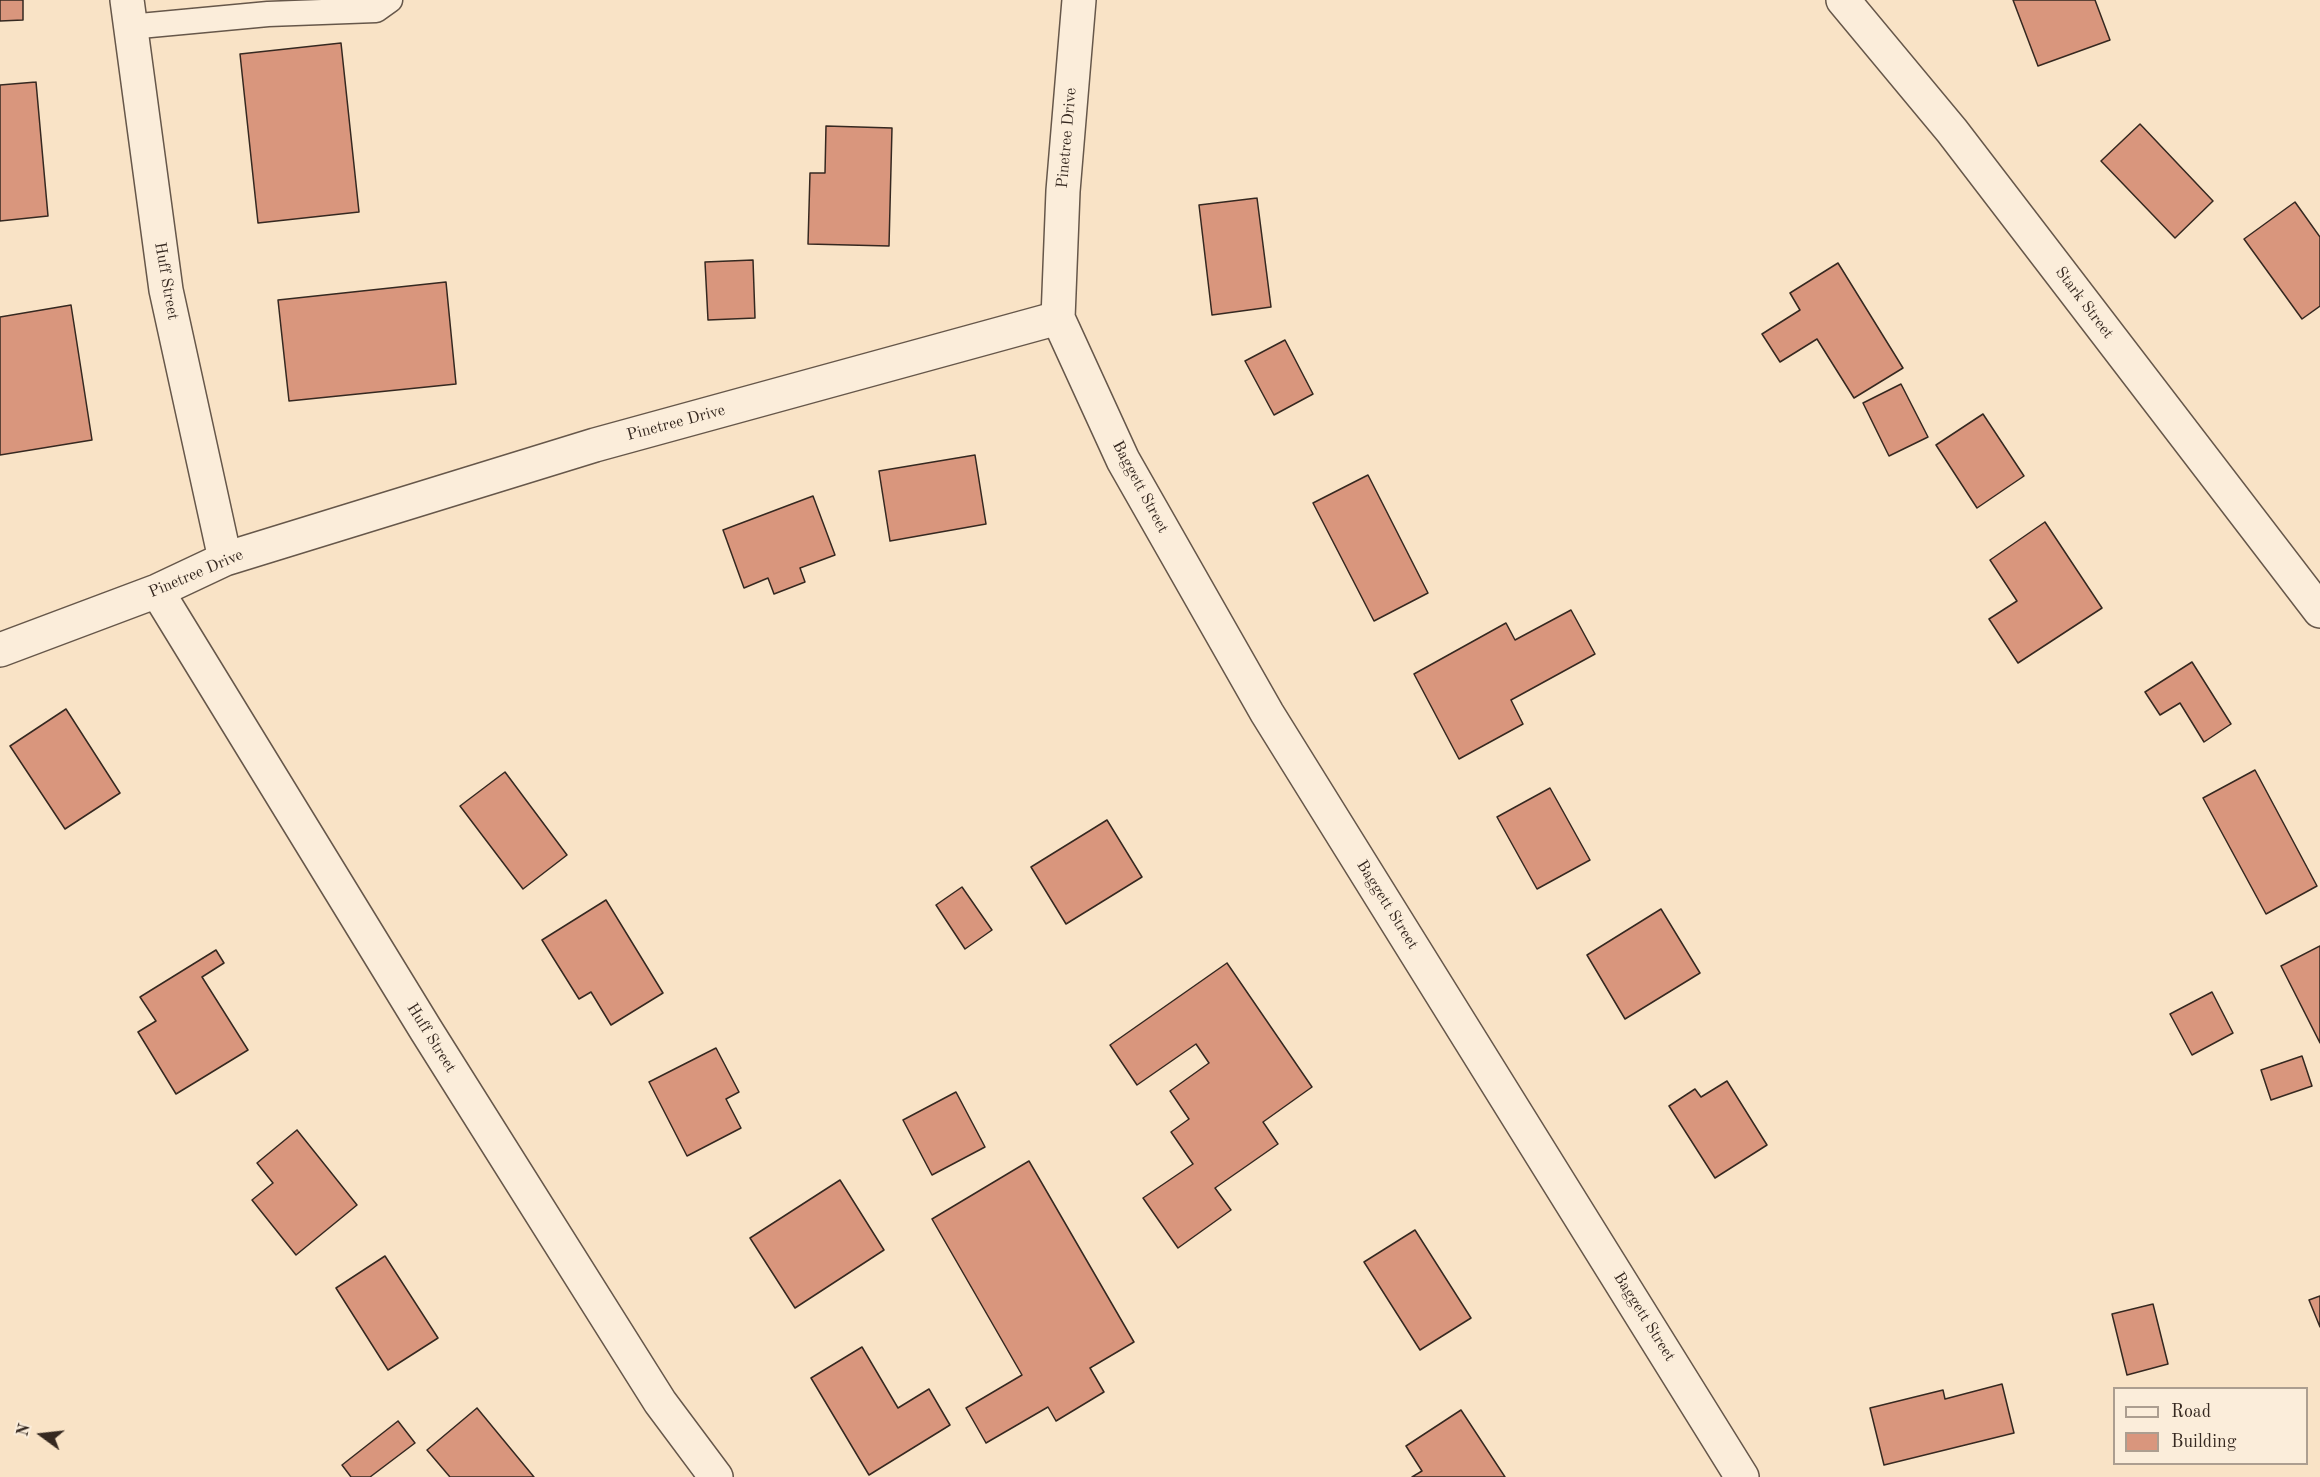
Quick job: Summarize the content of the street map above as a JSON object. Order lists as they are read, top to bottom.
{
  "streets": {
    "street": [
      "Pinetree Drive",
      "Huff Street",
      "Stark Street",
      "Baggett Street"
    ]
  },
  "crossings": [
    ["Pinetree Drive", "Huff Street"],
    ["Pinetree Drive", "Baggett Street"]
  ],
  "legend": ["Road", "Building"],
  "north": "left"
}
